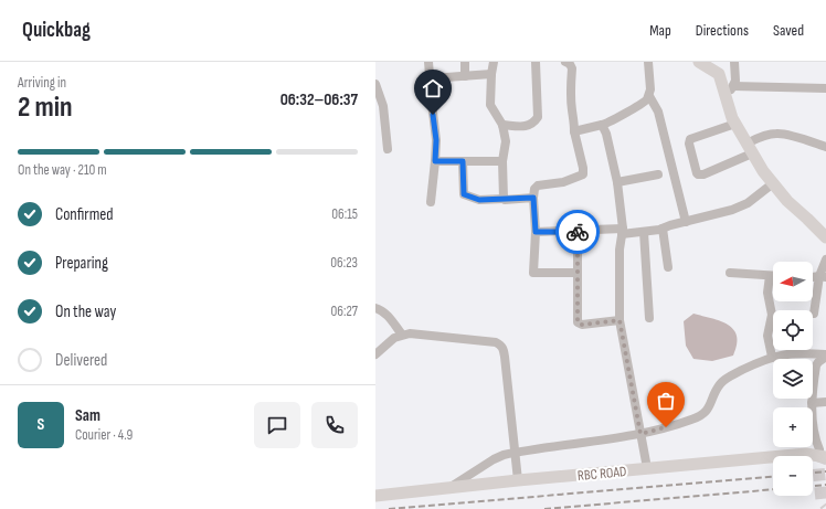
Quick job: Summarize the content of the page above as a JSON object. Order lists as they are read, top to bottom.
{
  "streets": {
    "street": ["RBC ROAD"]
  },
  "north": "left",
  "page": {
    "header": "Quickbag",
    "nav": ["Map", "Directions", "Saved"],
    "heading": ["2 min", "Arriving in", "06:32–06:37"],
    "panel": ["Sam", "Courier · 4.9"],
    "bar": "On the way · 210 m",
    "list": [
      ["Confirmed", "06:15"],
      ["Preparing", "06:23"],
      ["On the way", "06:27"],
      "Delivered"
    ],
    "map_buttons": ["+", "−"],
    "round": "S"
  }
}
